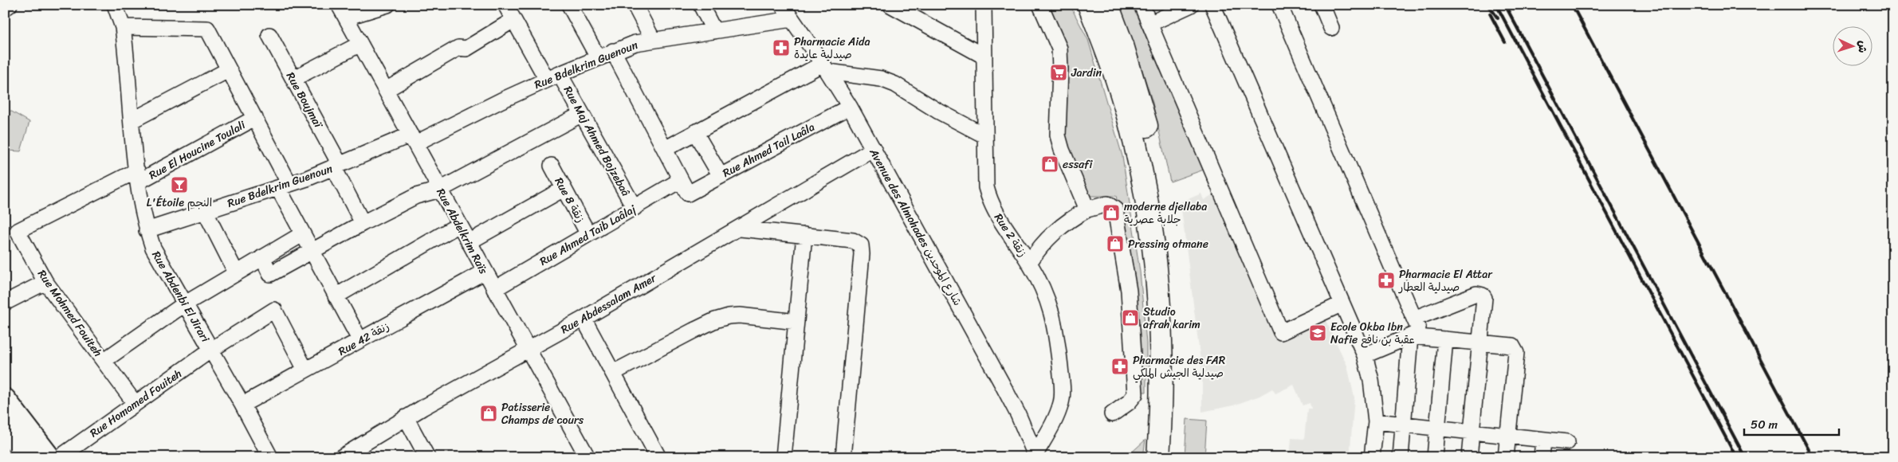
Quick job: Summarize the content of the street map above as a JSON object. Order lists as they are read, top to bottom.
{
  "streets": {
    "street": [
      "Rue Bdelkrim Guenoun",
      "Rue Boujmaï",
      "Rue Maj Ahmed Bojzebaâ",
      "Rue El Houcine Toulali",
      "Rue Ahmed Tail Laâla",
      "Rue 8 زنقة",
      "Avenue des Almohades شارع الموحدين",
      "Rue Abdelkrim Raïs",
      "Rue Ahmed Taib Laâlaj",
      "Rue 2 زنقة",
      "Rue Abdenbi El Jirari",
      "Rue Abdessalam Amer",
      "Rue Mohmed Fouiteh",
      "Rue 42 زنقة",
      "Rue Homamed Fouiteh"
    ]
  },
  "crossings": [
    ["Rue Bdelkrim Guenoun", "Rue Boujmaï"],
    ["Rue Bdelkrim Guenoun", "Rue Maj Ahmed Bojzebaâ"],
    ["Rue Bdelkrim Guenoun", "Rue El Houcine Toulali"],
    ["Rue Bdelkrim Guenoun", "Avenue des Almohades شارع الموحدين"],
    ["Rue Bdelkrim Guenoun", "Rue Abdelkrim Raïs"],
    ["Rue Bdelkrim Guenoun", "Rue Abdenbi El Jirari"],
    ["Rue Maj Ahmed Bojzebaâ", "Rue Ahmed Taib Laâlaj"],
    ["Rue El Houcine Toulali", "Rue Abdenbi El Jirari"],
    ["Rue El Houcine Toulali", "Rue Mohmed Fouiteh"],
    ["Rue El Houcine Toulali", "Rue 42 زنقة"],
    ["Rue Ahmed Tail Laâla", "Avenue des Almohades شارع الموحدين"],
    ["Rue Ahmed Tail Laâla", "Rue Ahmed Taib Laâlaj"],
    ["Rue 8 زنقة", "Rue Ahmed Taib Laâlaj"],
    ["Avenue des Almohades شارع الموحدين", "Rue 2 زنقة"],
    ["Avenue des Almohades شارع الموحدين", "Rue Abdessalam Amer"],
    ["Rue Abdelkrim Raïs", "Rue Ahmed Taib Laâlaj"],
    ["Rue Abdelkrim Raïs", "Rue Abdessalam Amer"],
    ["Rue Abdelkrim Raïs", "Rue 42 زنقة"],
    ["Rue Abdenbi El Jirari", "Rue Mohmed Fouiteh"],
    ["Rue Abdenbi El Jirari", "Rue 42 زنقة"],
    ["Rue Abdenbi El Jirari", "Rue Homamed Fouiteh"],
    ["Rue Mohmed Fouiteh", "Rue Homamed Fouiteh"],
    ["Rue 42 زنقة", "Rue Homamed Fouiteh"]
  ],
  "places": {
    "pharmacy": ["Pharmacie Aida صيدلية عايدة", "Pharmacie El Attar صيدلية العطار", "Pharmacie des FAR صيدلية الجيش الملكي"],
    "supermarket": ["Jardin"],
    "shop": [
      "essafi",
      "moderne djellaba جلابة عصرية",
      "Pressing otmane",
      "Studio afrah karim",
      "Patisserie Champs de cours"
    ],
    "bar": ["L'Étoile النجم"],
    "school or university": ["Ecole Okba Ibn Nafie عقبة بن نافع"]
  },
  "scale_bar": "50 m",
  "north": "right"
}
